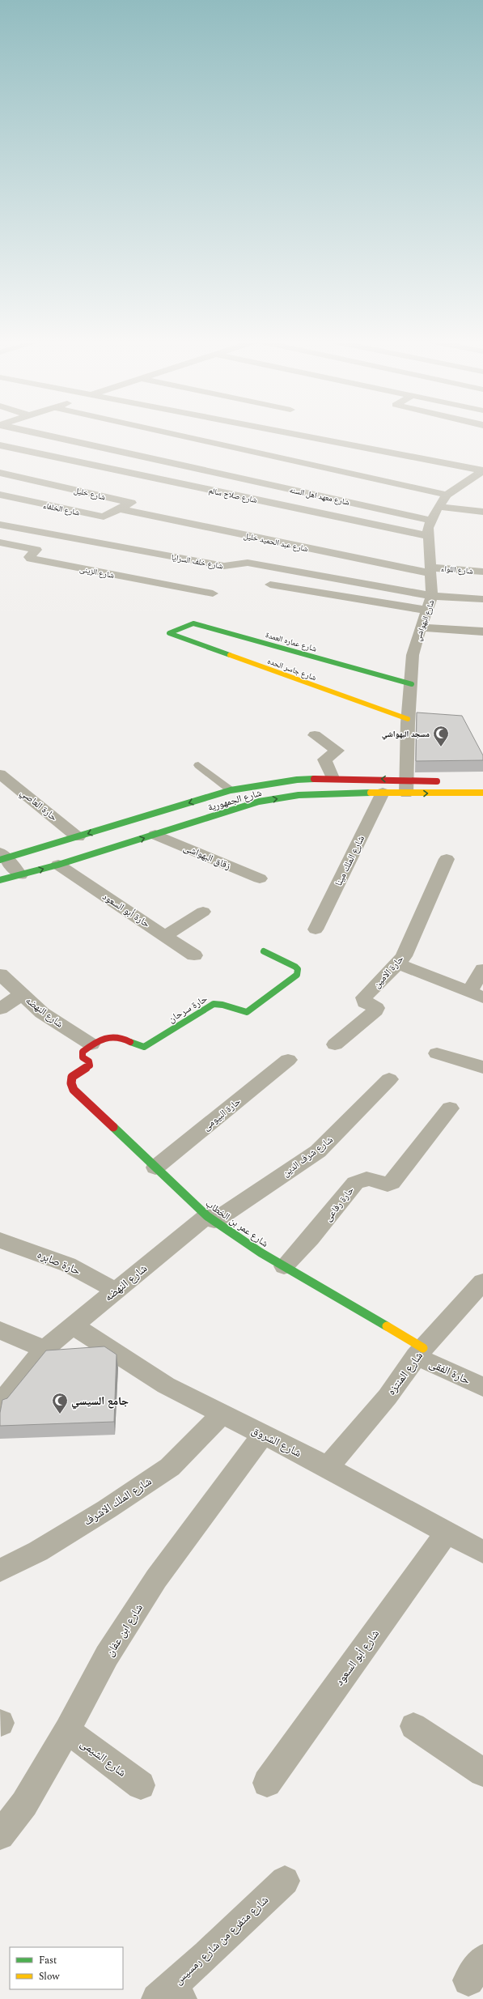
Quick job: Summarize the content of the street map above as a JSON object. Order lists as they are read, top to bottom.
{
  "streets": {
    "street": [
      "شارع خليل",
      "شارع صلاح سالم",
      "شارع معهد اهل السنه",
      "شارع الخلفاء",
      "شارع عبد الحميد خليل",
      "شارع خلف السرايا",
      "شارع اللواء",
      "شارع الزينى",
      "شارع البهواشي",
      "شارع عماره العمدة",
      "شارع جاسر الحده",
      "شارع الجمهورية",
      "حارة العاصي",
      "زقاق البهواشى",
      "شارع الملك مينا",
      "حارة أبو السعود",
      "حارة الامين",
      "حارة سرحان",
      "شارع النهضه",
      "حارة البيومى",
      "شارع شرف الدين",
      "حارة رفاعى",
      "شارع عمر بن الخطاب",
      "حارة صابره",
      "حارة الفقى",
      "شارع المنتزه",
      "شارع الشروق",
      "شارع الملك الاشرف",
      "شارع ابن عفان",
      "شارع أبو السعود",
      "شارع الشيمى",
      "شارع متفرع من شارع رمسيس"
    ]
  },
  "crossings": [
    ["شارع خليل", "شارع الخلفاء"],
    ["شارع خليل", "شارع عبد الحميد خليل"],
    ["شارع صلاح سالم", "شارع البهواشي"],
    ["شارع معهد اهل السنه", "شارع البهواشي"],
    ["شارع الخلفاء", "شارع عبد الحميد خليل"],
    ["شارع عبد الحميد خليل", "شارع اللواء"],
    ["شارع عبد الحميد خليل", "شارع البهواشي"],
    ["شارع خلف السرايا", "شارع البهواشي"],
    ["شارع اللواء", "شارع البهواشي"],
    ["شارع البهواشي", "شارع عماره العمدة"],
    ["شارع البهواشي", "شارع جاسر الحده"],
    ["شارع البهواشي", "شارع الجمهورية"],
    ["شارع عماره العمدة", "شارع جاسر الحده"],
    ["شارع الجمهورية", "حارة العاصي"],
    ["شارع الجمهورية", "زقاق البهواشى"],
    ["شارع الجمهورية", "شارع الملك مينا"],
    ["شارع الجمهورية", "حارة أبو السعود"],
    ["حارة سرحان", "شارع النهضه"],
    ["حارة سرحان", "شارع عمر بن الخطاب"],
    ["شارع النهضه", "شارع شرف الدين"],
    ["شارع النهضه", "شارع عمر بن الخطاب"],
    ["شارع النهضه", "حارة صابره"],
    ["شارع النهضه", "شارع الشروق"],
    ["حارة البيومى", "شارع عمر بن الخطاب"],
    ["شارع شرف الدين", "شارع عمر بن الخطاب"],
    ["حارة رفاعى", "شارع عمر بن الخطاب"],
    ["شارع عمر بن الخطاب", "حارة الفقى"],
    ["شارع عمر بن الخطاب", "شارع المنتزه"],
    ["حارة الفقى", "شارع المنتزه"],
    ["شارع المنتزه", "شارع الشروق"],
    ["شارع الشروق", "شارع الملك الاشرف"],
    ["شارع الشروق", "شارع ابن عفان"],
    ["شارع الشروق", "شارع أبو السعود"],
    ["شارع ابن عفان", "شارع الشيمى"]
  ],
  "places": {
    "mosque": ["مسجد البهواشي", "جامع السيسي"]
  },
  "legend": ["Fast", "Slow"]
}
